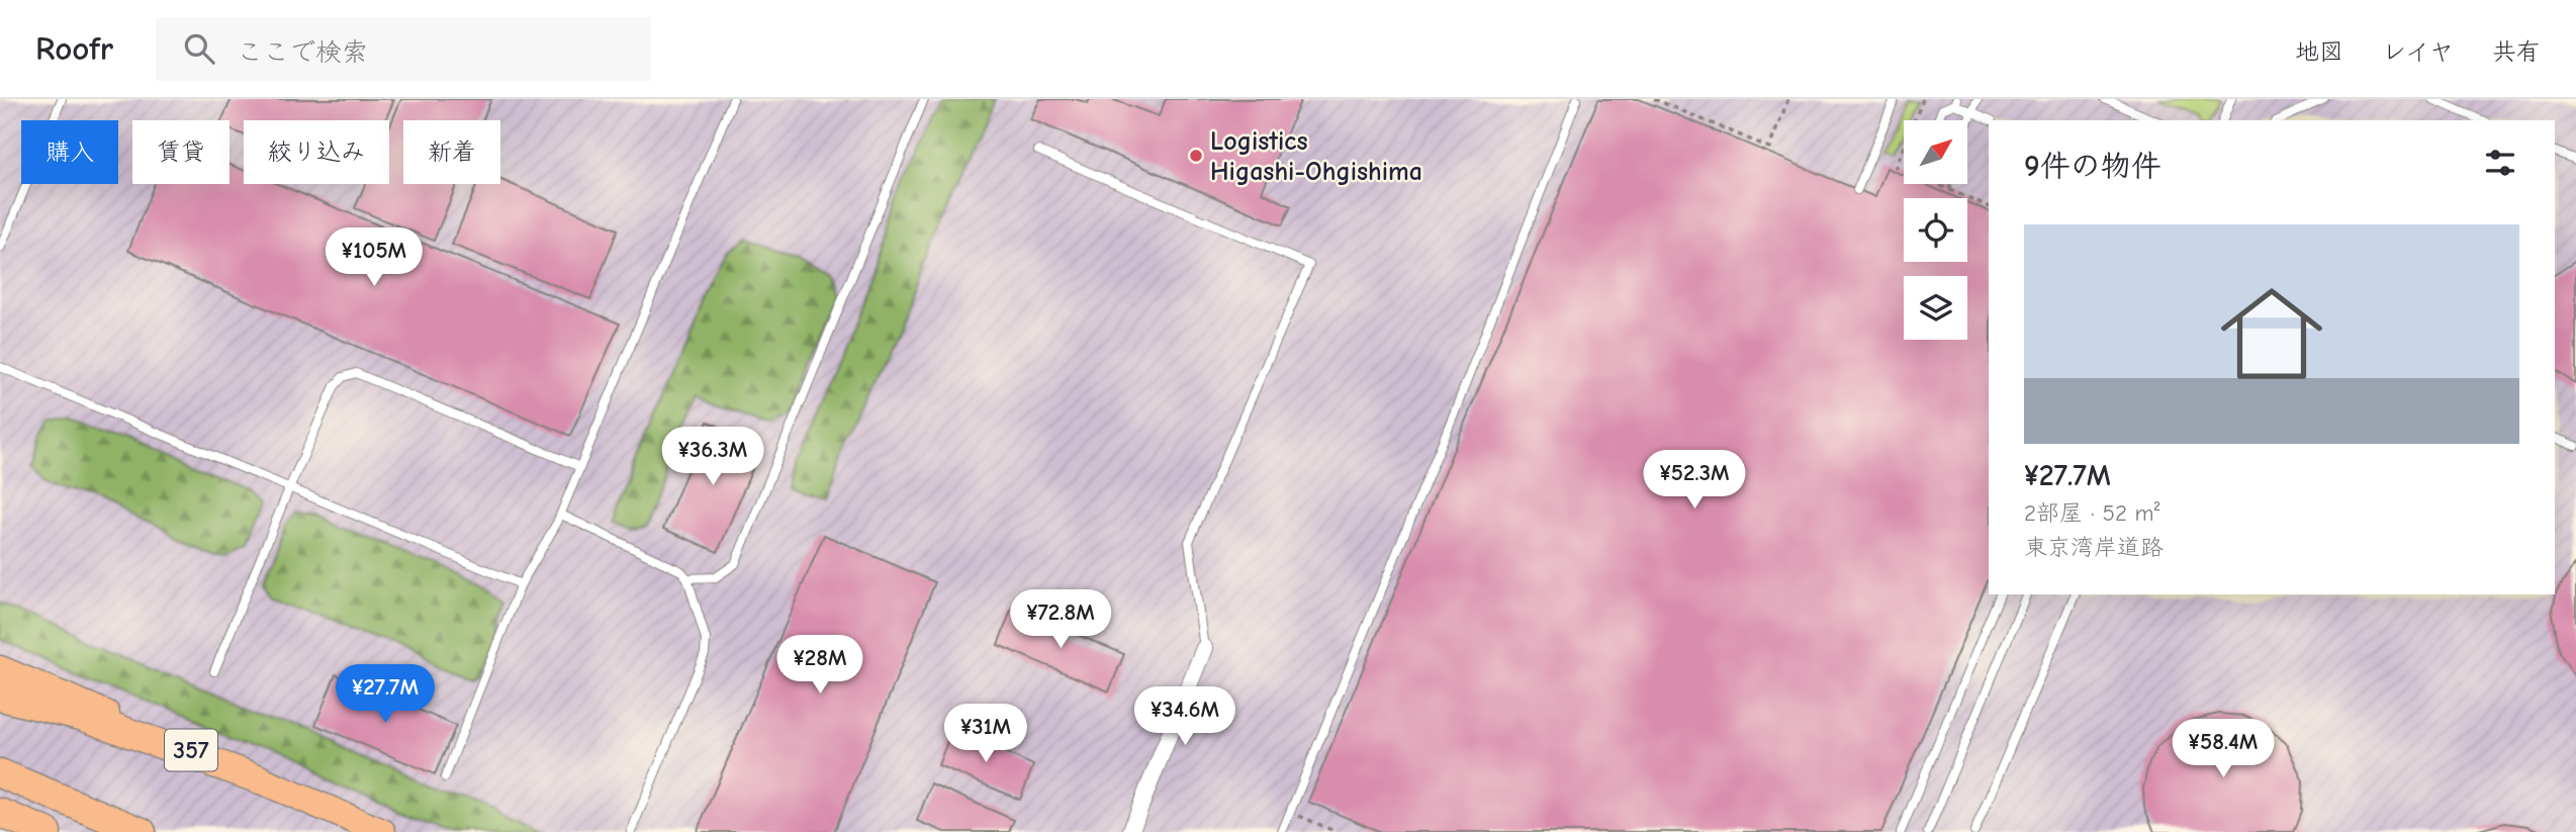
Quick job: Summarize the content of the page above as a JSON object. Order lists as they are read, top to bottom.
{
  "streets": {
    "highway": ["357"]
  },
  "places": ["Logistics Higashi-Ohgishima"],
  "north": "top right",
  "page": {
    "header": "Roofr",
    "search": "ここで検索",
    "nav": ["地図", "レイヤ", "共有"],
    "chip": [
      "購入",
      "賃貸",
      "絞り込み",
      "新着"
    ],
    "heading": "9件の物件",
    "list": [
      {
        "name": "¥27.7M",
        "note": "2部屋 · 52 m² · 東京湾岸道路"
      }
    ],
    "price": [
      "¥105M",
      "¥36.3M",
      "¥52.3M",
      "¥72.8M",
      "¥28M",
      "¥27.7M",
      "¥34.6M",
      "¥31M",
      "¥58.4M"
    ]
  }
}
